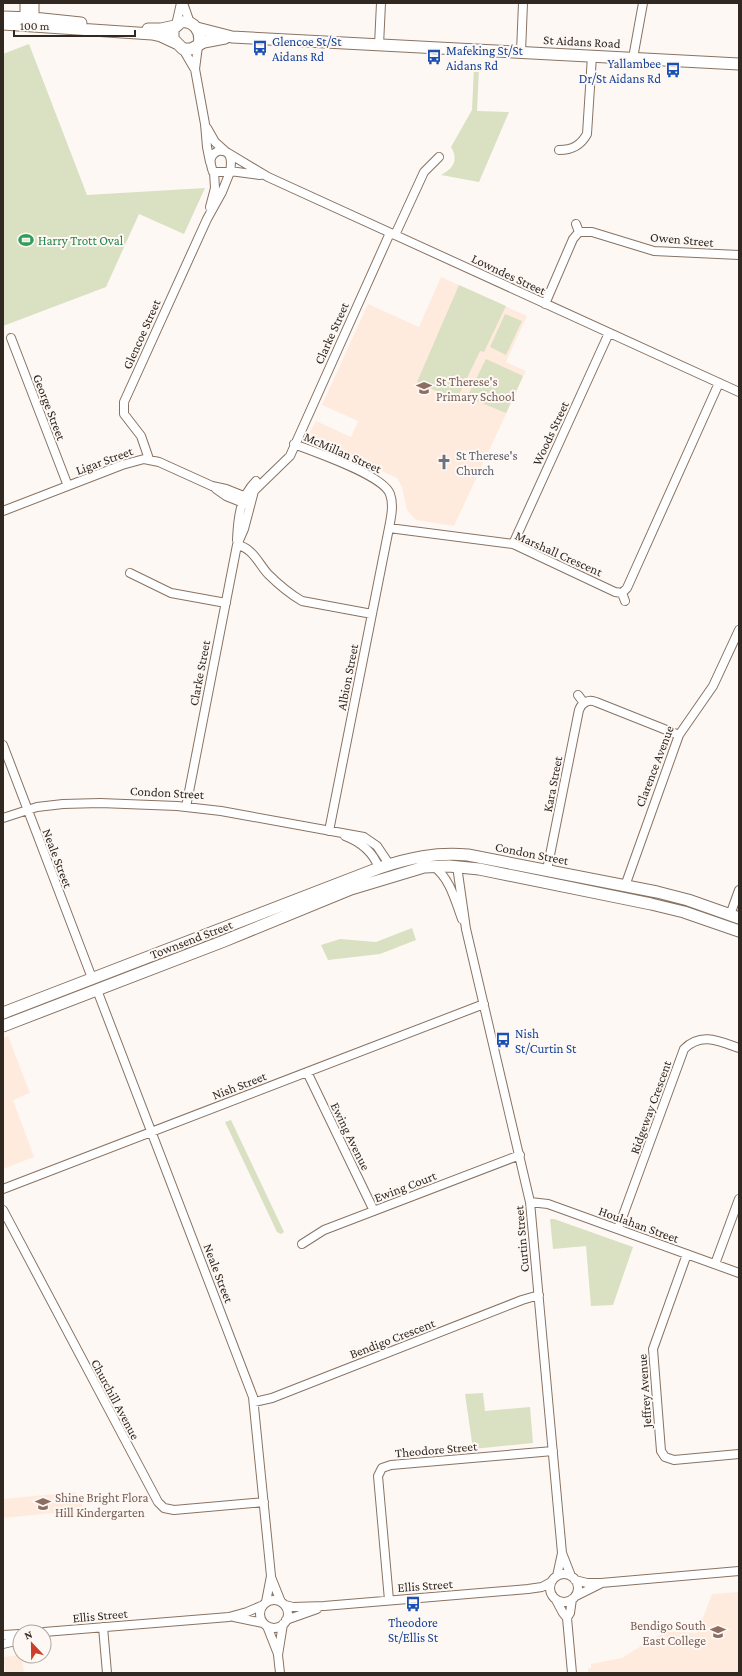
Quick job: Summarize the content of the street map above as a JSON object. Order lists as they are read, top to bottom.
{
  "streets": {
    "main road": [
      "St Aidans Road",
      "Clarence Avenue",
      "Condon Street",
      "Townsend Street"
    ],
    "street": [
      "Owen Street",
      "Lowndes Street",
      "Clarke Street",
      "Glencoe Street",
      "George Street",
      "Woods Street",
      "McMillan Street",
      "Ligar Street",
      "Marshall Crescent",
      "Albion Street",
      "Kara Street",
      "Neale Street",
      "Nish Street",
      "Ridgeway Crescent",
      "Ewing Avenue",
      "Ewing Court",
      "Houlahan Street",
      "Curtin Street",
      "Bendigo Crescent",
      "Jeffrey Avenue",
      "Churchill Avenue",
      "Theodore Street",
      "Ellis Street"
    ]
  },
  "crossings": [
    ["Lowndes Street", "Clarke Street"],
    ["Lowndes Street", "Glencoe Street"],
    ["Lowndes Street", "Woods Street"],
    ["Clarke Street", "McMillan Street"],
    ["Clarke Street", "Ligar Street"],
    ["Clarke Street", "Condon Street"],
    ["Glencoe Street", "Ligar Street"],
    ["George Street", "Ligar Street"],
    ["Woods Street", "Marshall Crescent"],
    ["McMillan Street", "Marshall Crescent"],
    ["McMillan Street", "Albion Street"],
    ["Marshall Crescent", "Albion Street"],
    ["Albion Street", "Condon Street"],
    ["Clarence Avenue", "Condon Street"],
    ["Kara Street", "Condon Street"],
    ["Condon Street", "Neale Street"],
    ["Condon Street", "Townsend Street"],
    ["Condon Street", "Curtin Street"],
    ["Neale Street", "Townsend Street"],
    ["Neale Street", "Nish Street"],
    ["Neale Street", "Bendigo Crescent"],
    ["Neale Street", "Churchill Avenue"],
    ["Neale Street", "Ellis Street"],
    ["Nish Street", "Ewing Avenue"],
    ["Nish Street", "Curtin Street"],
    ["Ridgeway Crescent", "Houlahan Street"],
    ["Ewing Avenue", "Ewing Court"],
    ["Ewing Court", "Curtin Street"],
    ["Houlahan Street", "Curtin Street"],
    ["Houlahan Street", "Jeffrey Avenue"],
    ["Curtin Street", "Bendigo Crescent"],
    ["Curtin Street", "Theodore Street"],
    ["Curtin Street", "Ellis Street"],
    ["Theodore Street", "Ellis Street"]
  ],
  "places": {
    "bus stop": [
      "Glencoe St/St Aidans Rd",
      "Mafeking St/St Aidans Rd",
      "Yallambee Dr/St Aidans Rd",
      "Nish St/Curtin St",
      "Theodore St/Ellis St"
    ],
    "sports": ["Harry Trott Oval"],
    "school or university": ["St Therese's Primary School", "Shine Bright Flora Hill Kindergarten", "Bendigo South East College"],
    "church": ["St Therese's Church"]
  },
  "scale_bar": "100 m",
  "north": "top"
}
